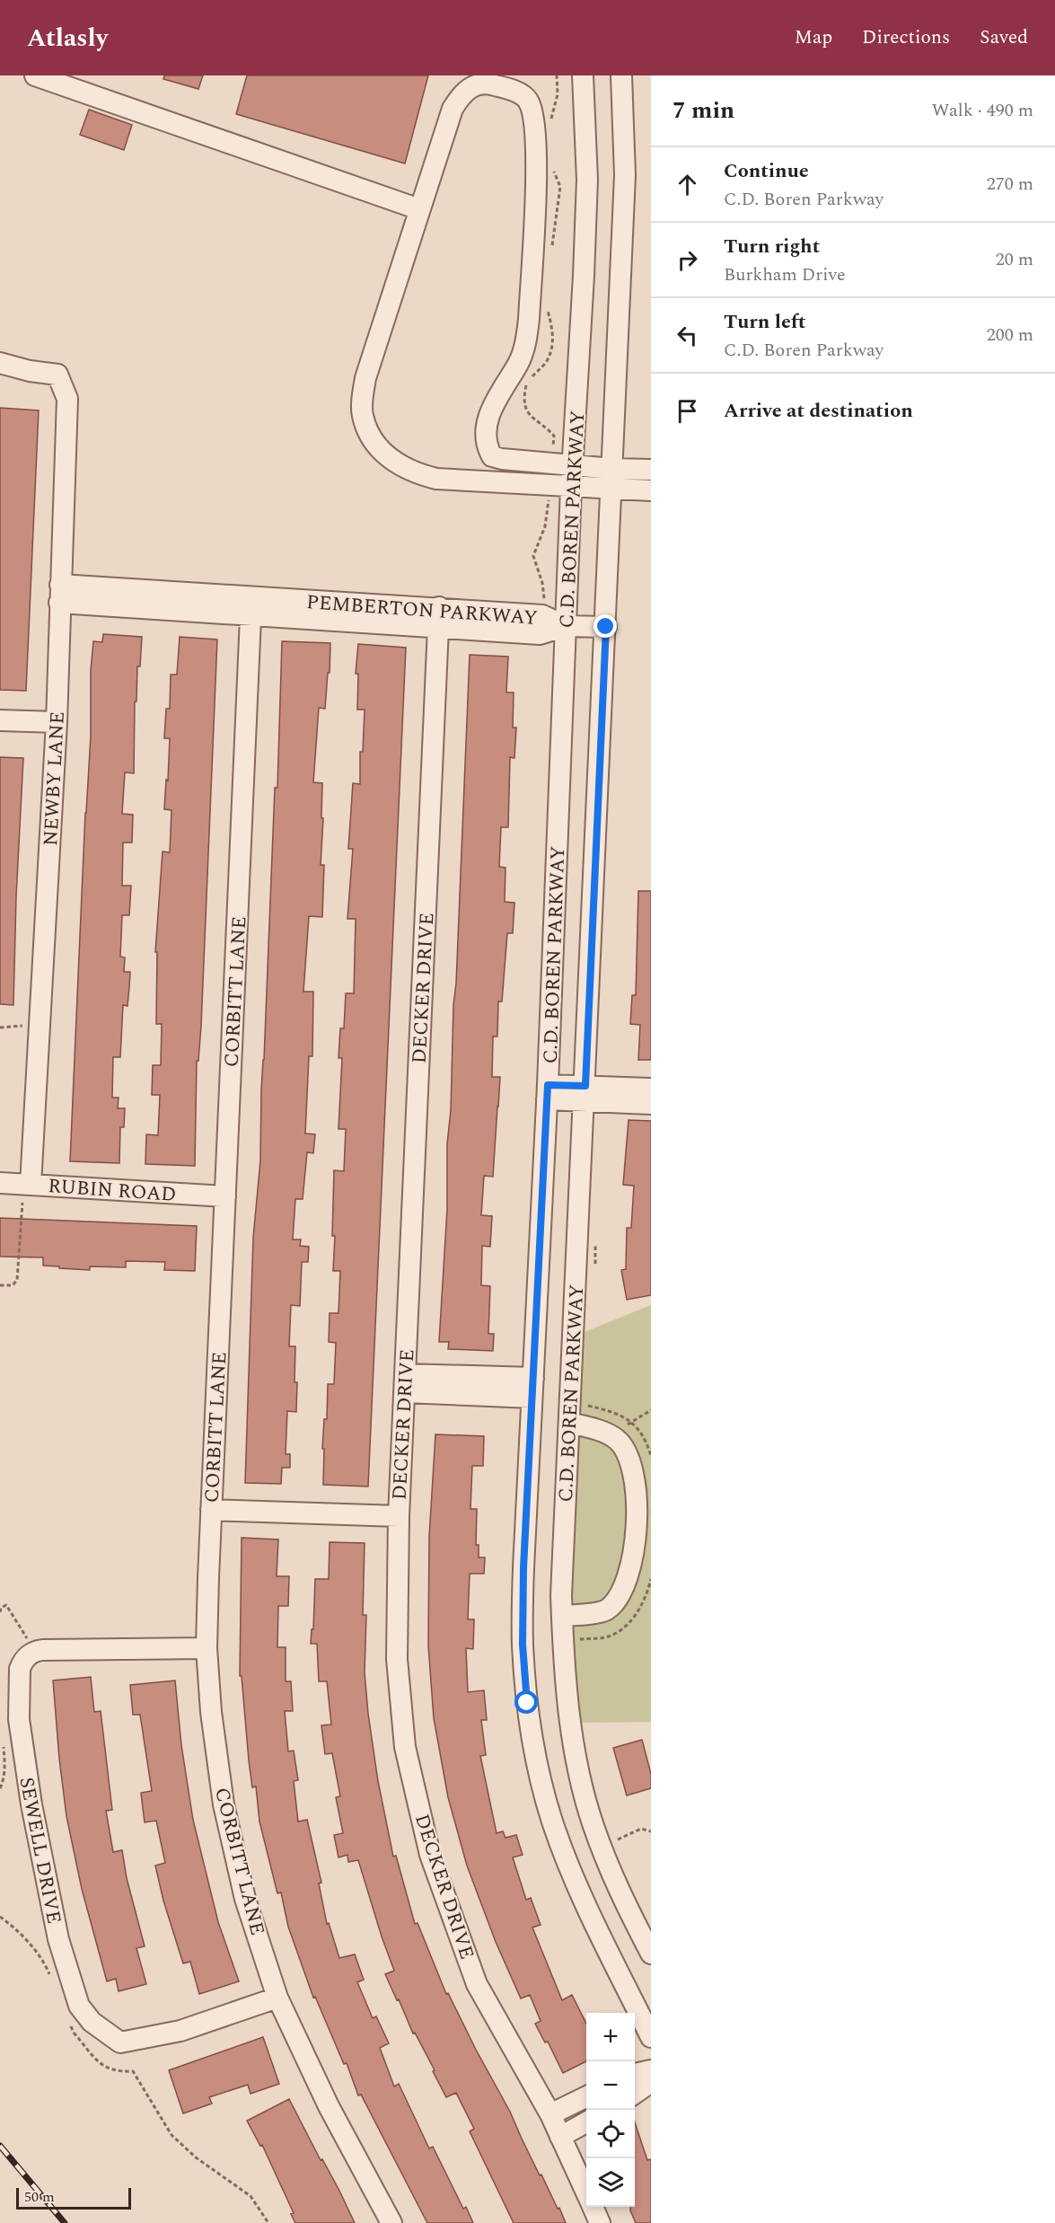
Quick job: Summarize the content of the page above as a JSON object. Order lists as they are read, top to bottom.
{
  "streets": {
    "street": [
      "C.D. BOREN PARKWAY",
      "PEMBERTON PARKWAY",
      "NEWBY LANE",
      "DECKER DRIVE",
      "CORBITT LANE",
      "RUBIN ROAD",
      "SEWELL DRIVE"
    ]
  },
  "crossings": [
    ["C.D. BOREN PARKWAY", "PEMBERTON PARKWAY"],
    ["PEMBERTON PARKWAY", "NEWBY LANE"],
    ["PEMBERTON PARKWAY", "DECKER DRIVE"],
    ["PEMBERTON PARKWAY", "CORBITT LANE"],
    ["NEWBY LANE", "RUBIN ROAD"],
    ["CORBITT LANE", "RUBIN ROAD"],
    ["CORBITT LANE", "SEWELL DRIVE"]
  ],
  "scale_bar": "50 m",
  "page": {
    "header": "Atlasly",
    "nav": ["Map", "Directions", "Saved"],
    "heading": ["7 min", "Walk · 490 m"],
    "list": [
      ["Continue", "C.D. Boren Parkway", "270 m"],
      ["Turn right", "Burkham Drive", "20 m"],
      ["Turn left", "C.D. Boren Parkway", "200 m"],
      "Arrive at destination"
    ],
    "map_buttons": ["+", "−"],
    "scale": "50 m"
  }
}
